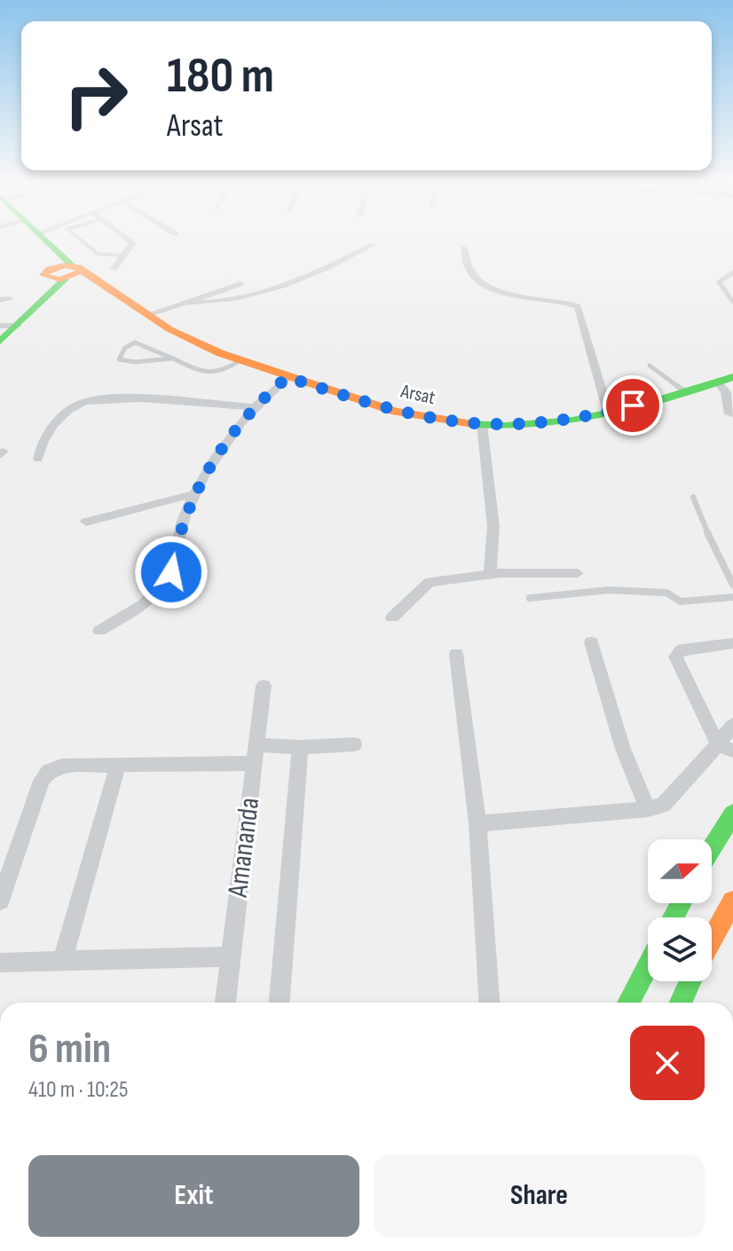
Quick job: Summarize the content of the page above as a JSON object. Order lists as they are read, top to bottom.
{
  "streets": {
    "main road": ["Arsat"],
    "street": ["Amananda"]
  },
  "north": "right",
  "page": {
    "turn": ["180 m", "Arsat"],
    "heading": ["6 min", "410 m · 10:25"],
    "buttons": ["Exit", "Share"]
  }
}
